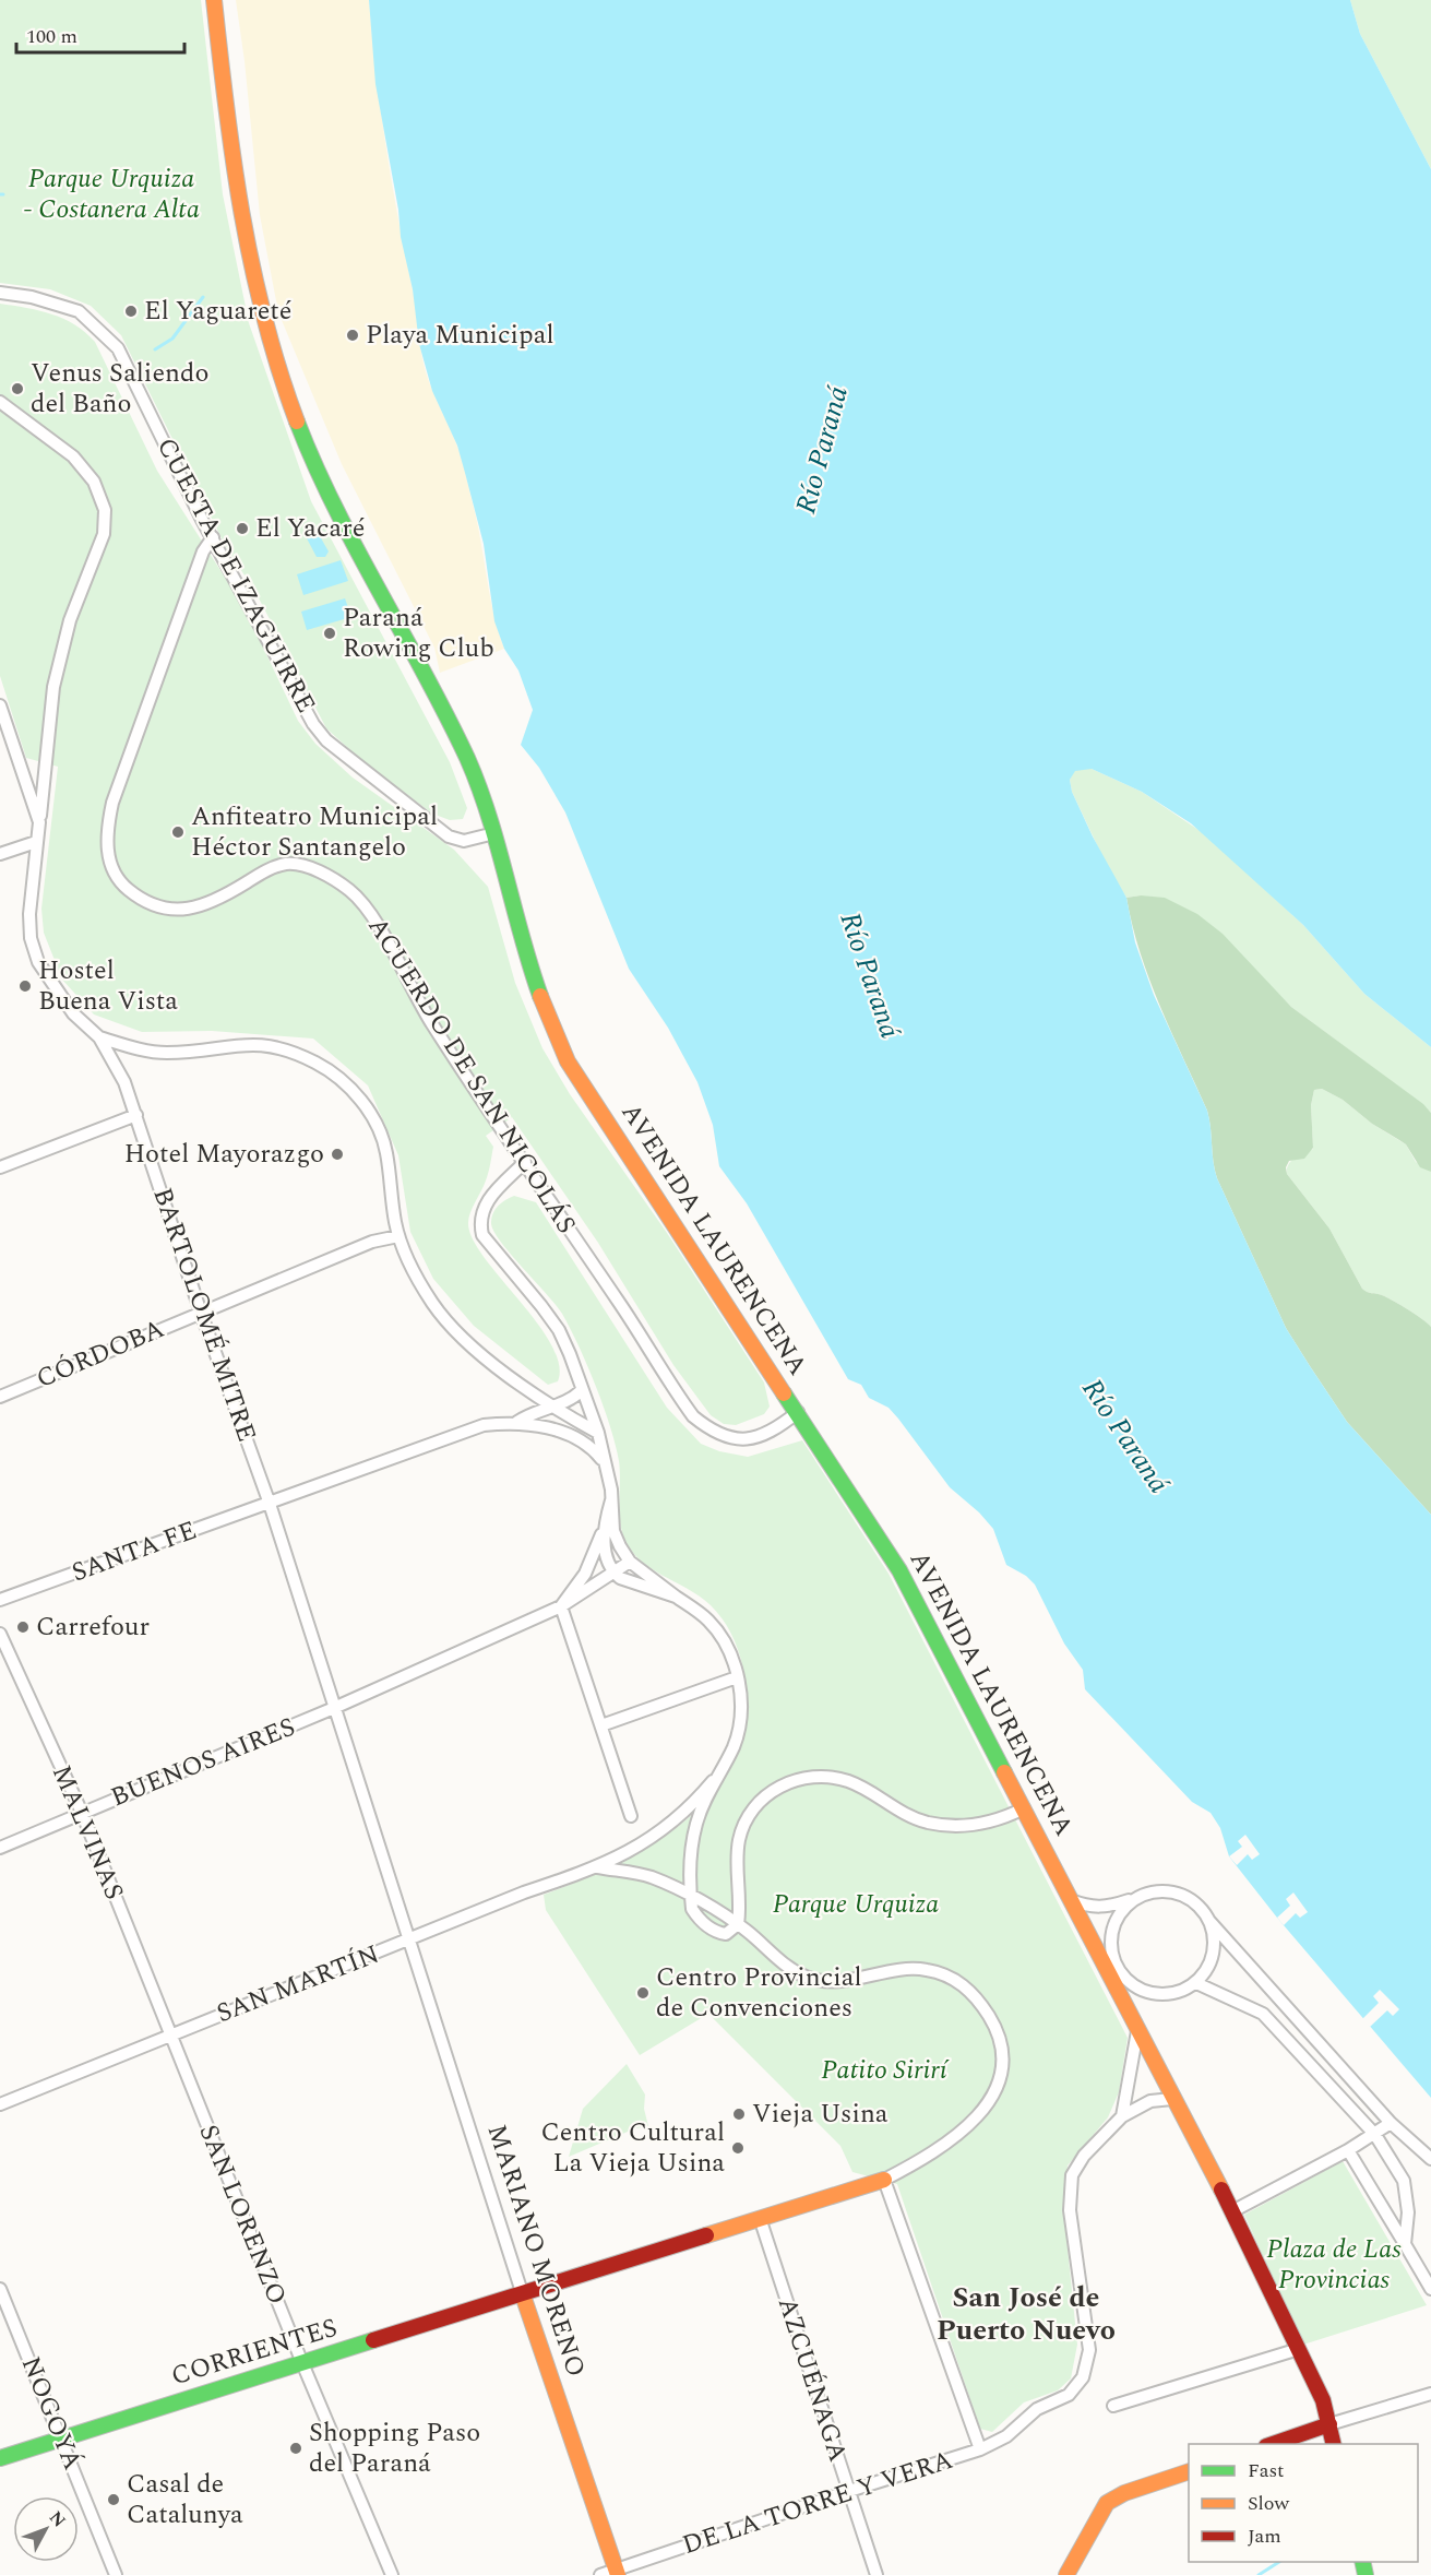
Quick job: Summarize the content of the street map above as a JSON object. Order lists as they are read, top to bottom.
{
  "streets": {
    "street": [
      "CUESTA DE IZAGUIRRE",
      "ACUERDO DE SAN NICOLÁS",
      "AVENIDA LAURENCENA",
      "BARTOLOMÉ MITRE",
      "CÓRDOBA",
      "SANTA FE",
      "BUENOS AIRES",
      "MALVINAS",
      "SAN MARTÍN",
      "SAN LORENZO",
      "MARIANO MORENO",
      "CORRIENTES",
      "AZCUÉNAGA",
      "NOGOYÁ",
      "DE LA TORRE Y VERA"
    ]
  },
  "crossings": [
    ["CUESTA DE IZAGUIRRE", "ACUERDO DE SAN NICOLÁS"],
    ["CUESTA DE IZAGUIRRE", "AVENIDA LAURENCENA"],
    ["ACUERDO DE SAN NICOLÁS", "AVENIDA LAURENCENA"],
    ["AVENIDA LAURENCENA", "DE LA TORRE Y VERA"],
    ["BARTOLOMÉ MITRE", "CÓRDOBA"],
    ["BARTOLOMÉ MITRE", "SANTA FE"],
    ["BARTOLOMÉ MITRE", "BUENOS AIRES"],
    ["BARTOLOMÉ MITRE", "SAN MARTÍN"],
    ["BARTOLOMÉ MITRE", "MARIANO MORENO"],
    ["BUENOS AIRES", "MALVINAS"],
    ["MALVINAS", "SAN MARTÍN"],
    ["MALVINAS", "SAN LORENZO"],
    ["SAN MARTÍN", "SAN LORENZO"],
    ["SAN MARTÍN", "MARIANO MORENO"],
    ["SAN LORENZO", "CORRIENTES"],
    ["MARIANO MORENO", "CORRIENTES"],
    ["MARIANO MORENO", "DE LA TORRE Y VERA"],
    ["CORRIENTES", "AZCUÉNAGA"],
    ["CORRIENTES", "NOGOYÁ"],
    ["AZCUÉNAGA", "DE LA TORRE Y VERA"]
  ],
  "districts": ["San José de Puerto Nuevo"],
  "water": ["Río Paraná"],
  "parks": [
    "Parque Urquiza - Costanera Alta",
    "Parque Urquiza",
    "Patito Sirirí",
    "Plaza de Las Provincias"
  ],
  "places": [
    "El Yaguareté",
    "Playa Municipal",
    "Venus Saliendo del Baño",
    "El Yacaré",
    "Paraná Rowing Club",
    "Anfiteatro Municipal Héctor Santangelo",
    "Hostel Buena Vista",
    "Hotel Mayorazgo",
    "Carrefour",
    "Centro Provincial de Convenciones",
    "Vieja Usina",
    "Centro Cultural La Vieja Usina",
    "Shopping Paso del Paraná",
    "Casal de Catalunya"
  ],
  "legend": ["Fast", "Slow", "Jam"],
  "scale_bar": "100 m",
  "north": "top right"
}
